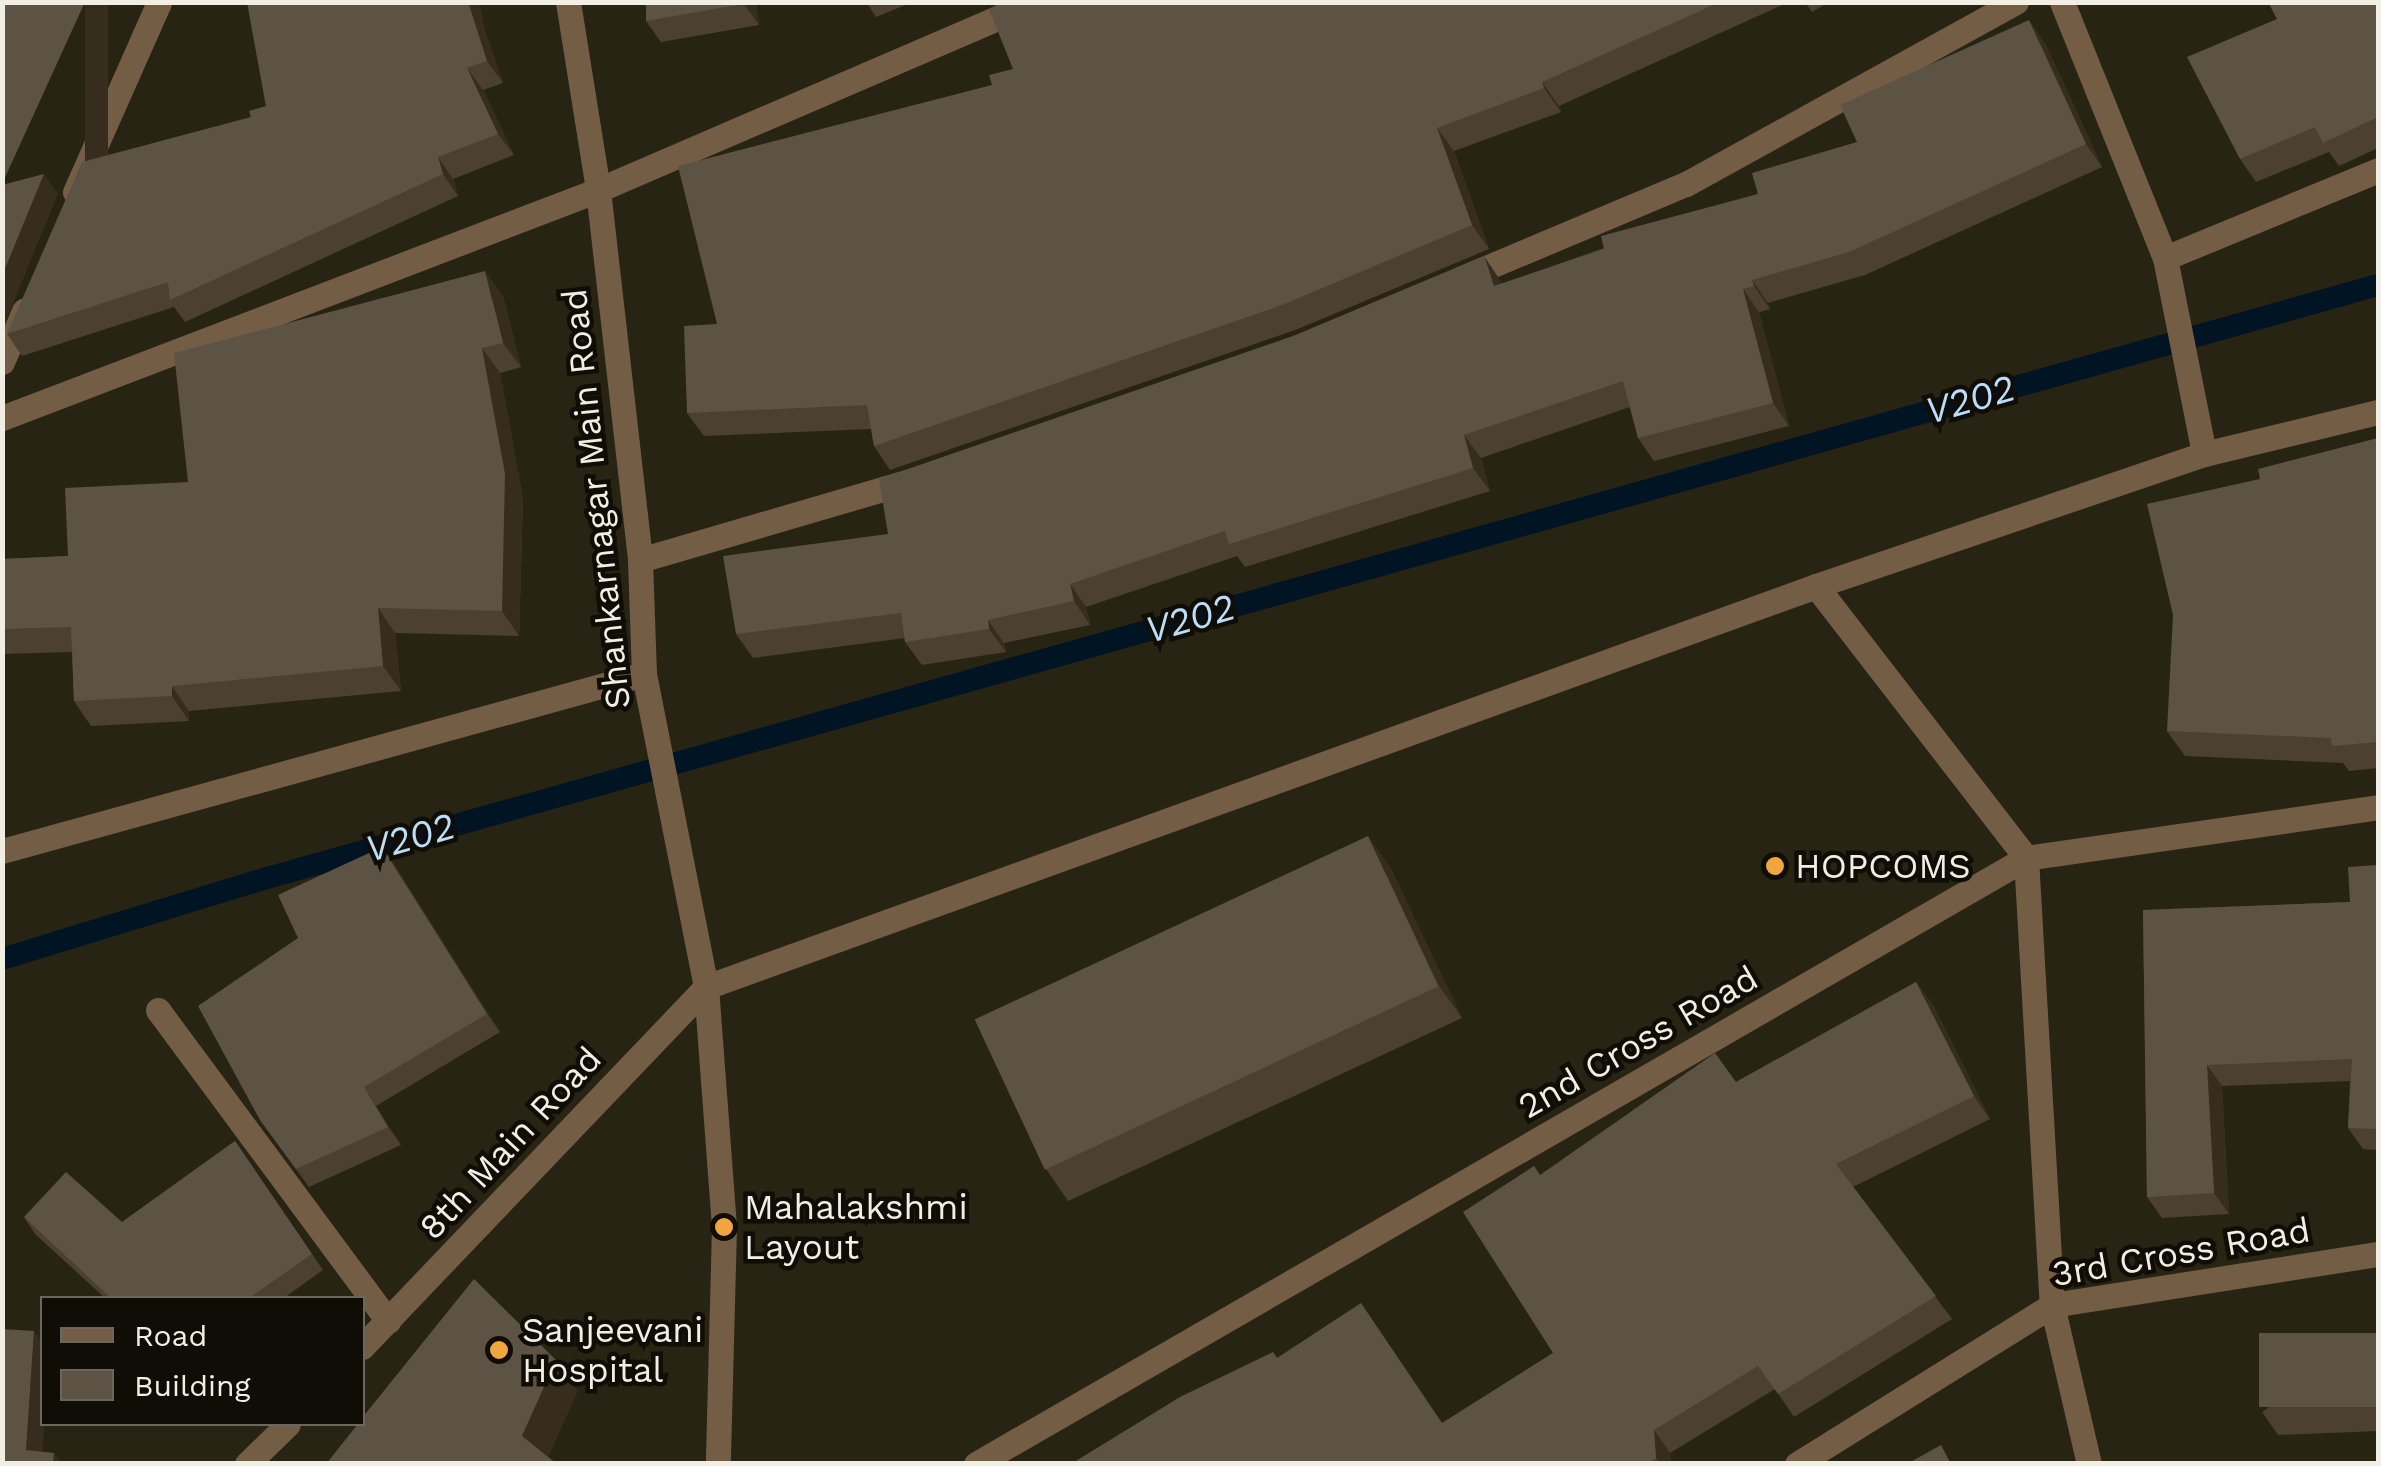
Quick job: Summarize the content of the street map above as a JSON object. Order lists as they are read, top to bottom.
{
  "streets": {
    "street": [
      "Shankarnagar Main Road",
      "2nd Cross Road",
      "8th Main Road",
      "3rd Cross Road"
    ]
  },
  "crossings": [
    ["Shankarnagar Main Road", "8th Main Road"]
  ],
  "water": ["V202"],
  "places": ["HOPCOMS", "Mahalakshmi Layout", "Sanjeevani Hospital"],
  "legend": ["Road", "Building"]
}
